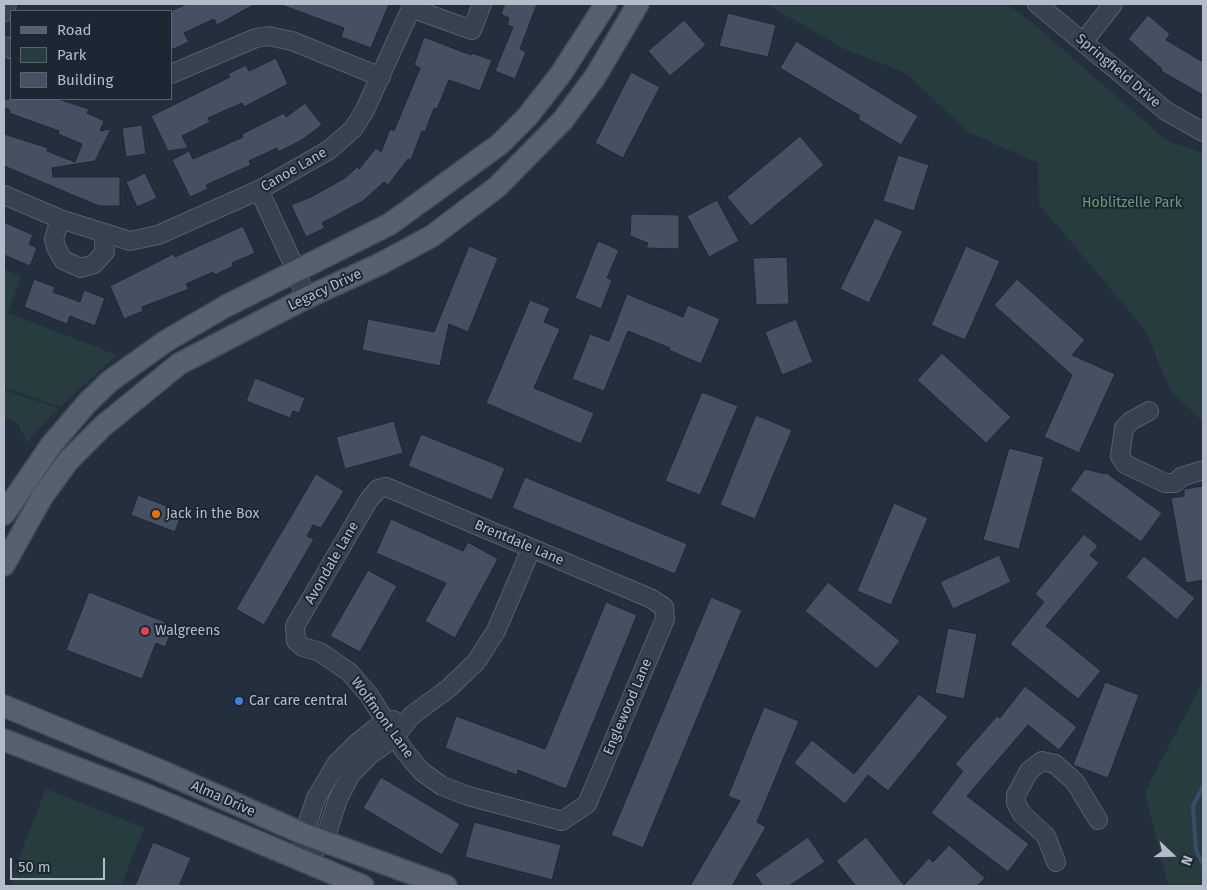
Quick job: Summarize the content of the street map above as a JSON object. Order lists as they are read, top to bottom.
{
  "streets": {
    "main road": ["Legacy Drive", "Alma Drive"],
    "street": [
      "Springfield Drive",
      "Canoe Lane",
      "Brentdale Lane",
      "Avondale Lane",
      "Englewood Lane",
      "Wolfmont Lane"
    ]
  },
  "crossings": [
    ["Brentdale Lane", "Avondale Lane"],
    ["Brentdale Lane", "Englewood Lane"],
    ["Avondale Lane", "Wolfmont Lane"],
    ["Englewood Lane", "Wolfmont Lane"]
  ],
  "parks": ["Hoblitzelle Park"],
  "places": ["Jack in the Box", "Walgreens", "Car care central"],
  "legend": ["Road", "Park", "Building"],
  "scale_bar": "50 m",
  "north": "right"
}
